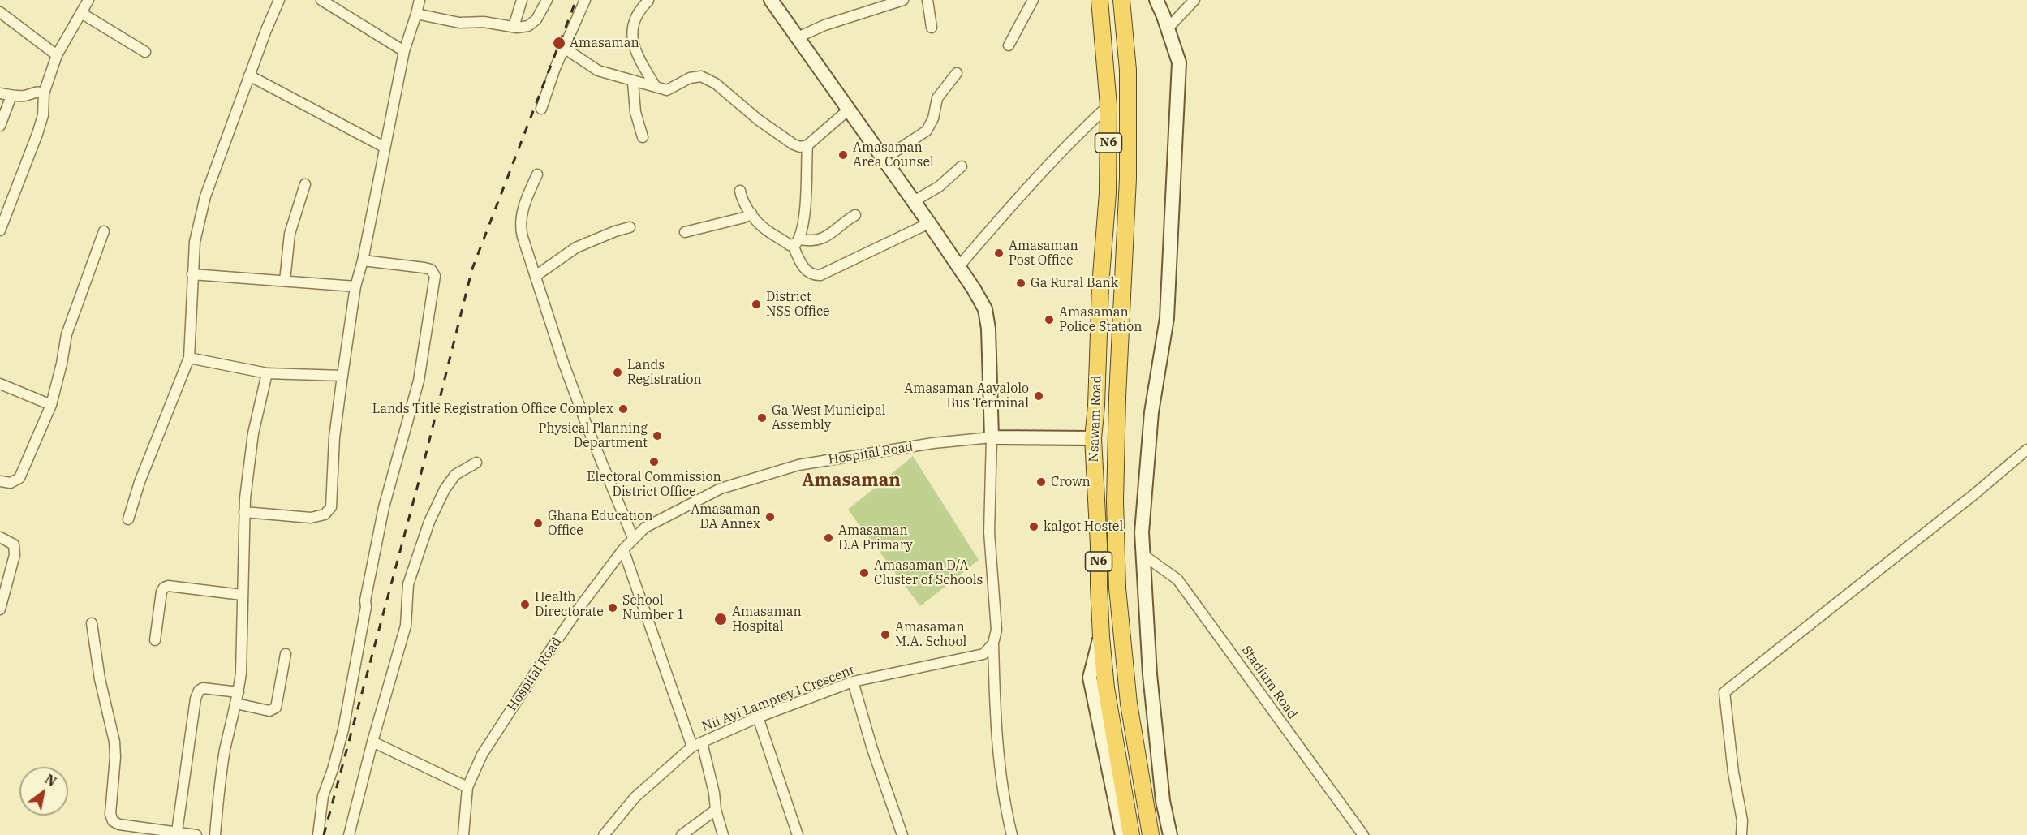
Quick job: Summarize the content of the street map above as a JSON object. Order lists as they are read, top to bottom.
{
  "streets": {
    "highway": ["N6", "Nsawam Road"],
    "main road": ["Hospital Road"],
    "street": ["Stadium Road", "Nii Ayi Lamptey I Crescent"]
  },
  "crossings": [
    ["Nsawam Road", "Hospital Road"]
  ],
  "districts": ["Amasaman"],
  "places": [
    "Amasaman",
    "Amasaman Area Counsel",
    "Amasaman Post Office",
    "Ga Rural Bank",
    "District NSS Office",
    "Amasaman Police Station",
    "Lands Registration",
    "Amasaman Aayalolo Bus Terminal",
    "Lands Title Registration Office Complex",
    "Ga West Municipal Assembly",
    "Physical Planning Department",
    "Electoral Commission District Office",
    "Crown",
    "Amasaman DA Annex",
    "Ghana Education Office",
    "kalgot Hostel",
    "Amasaman D.A Primary",
    "Amasaman D/A Cluster of Schools",
    "Health Directorate",
    "School Number 1",
    "Amasaman Hospital",
    "Amasaman M.A. School"
  ],
  "north": "top right"
}
